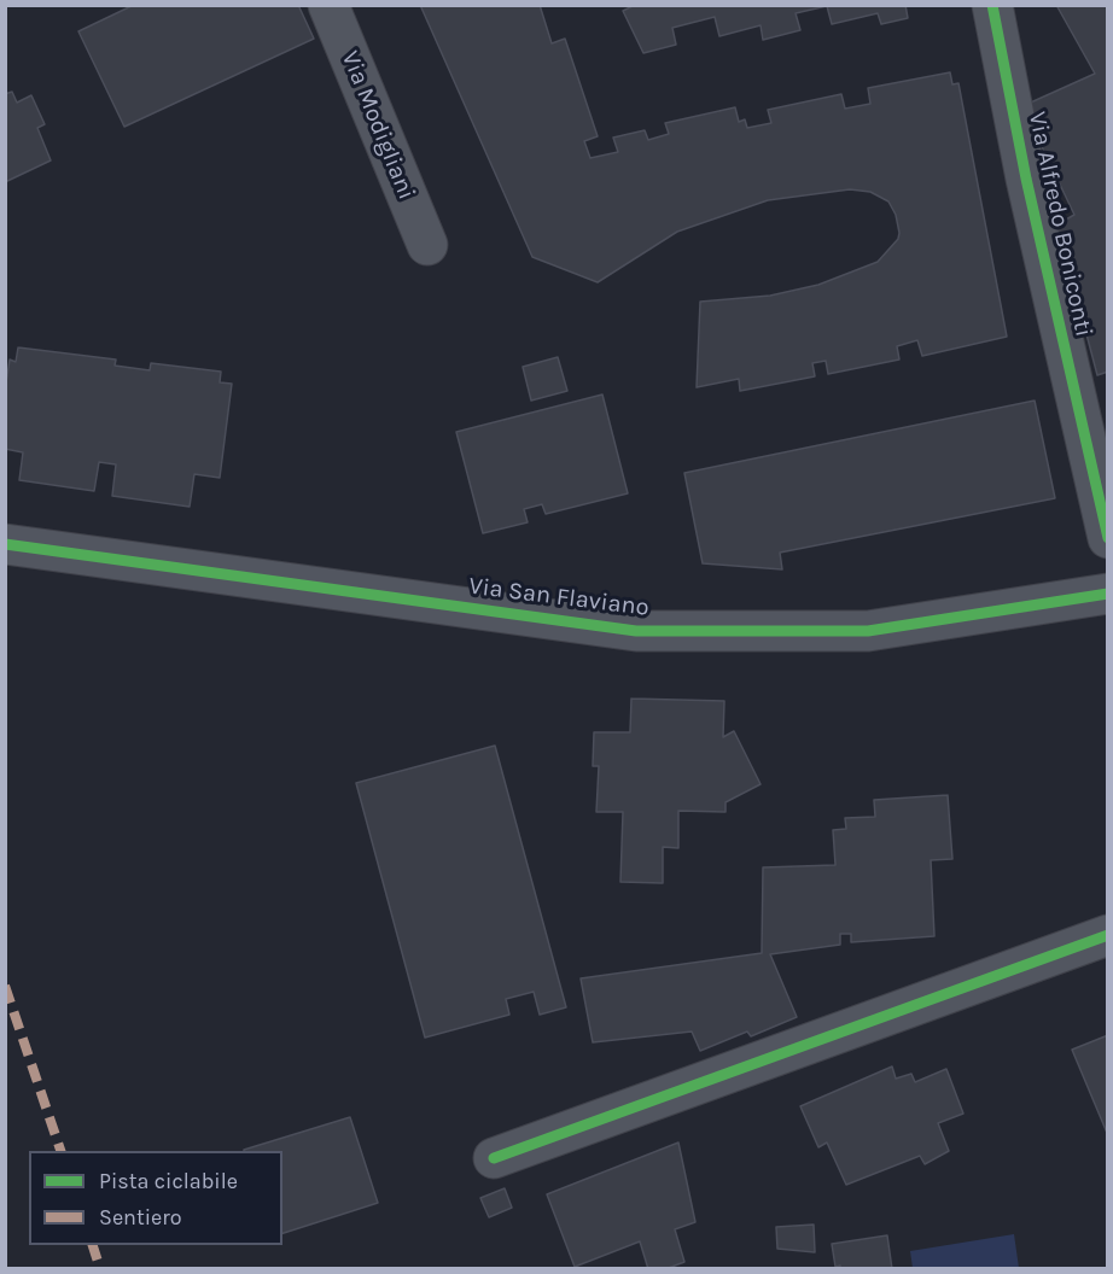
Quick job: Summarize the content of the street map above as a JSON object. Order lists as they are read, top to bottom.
{
  "streets": {
    "street": ["Via Modigliani", "Via Alfredo Boniconti", "Via San Flaviano"]
  },
  "legend": ["Pista ciclabile", "Sentiero"]
}
